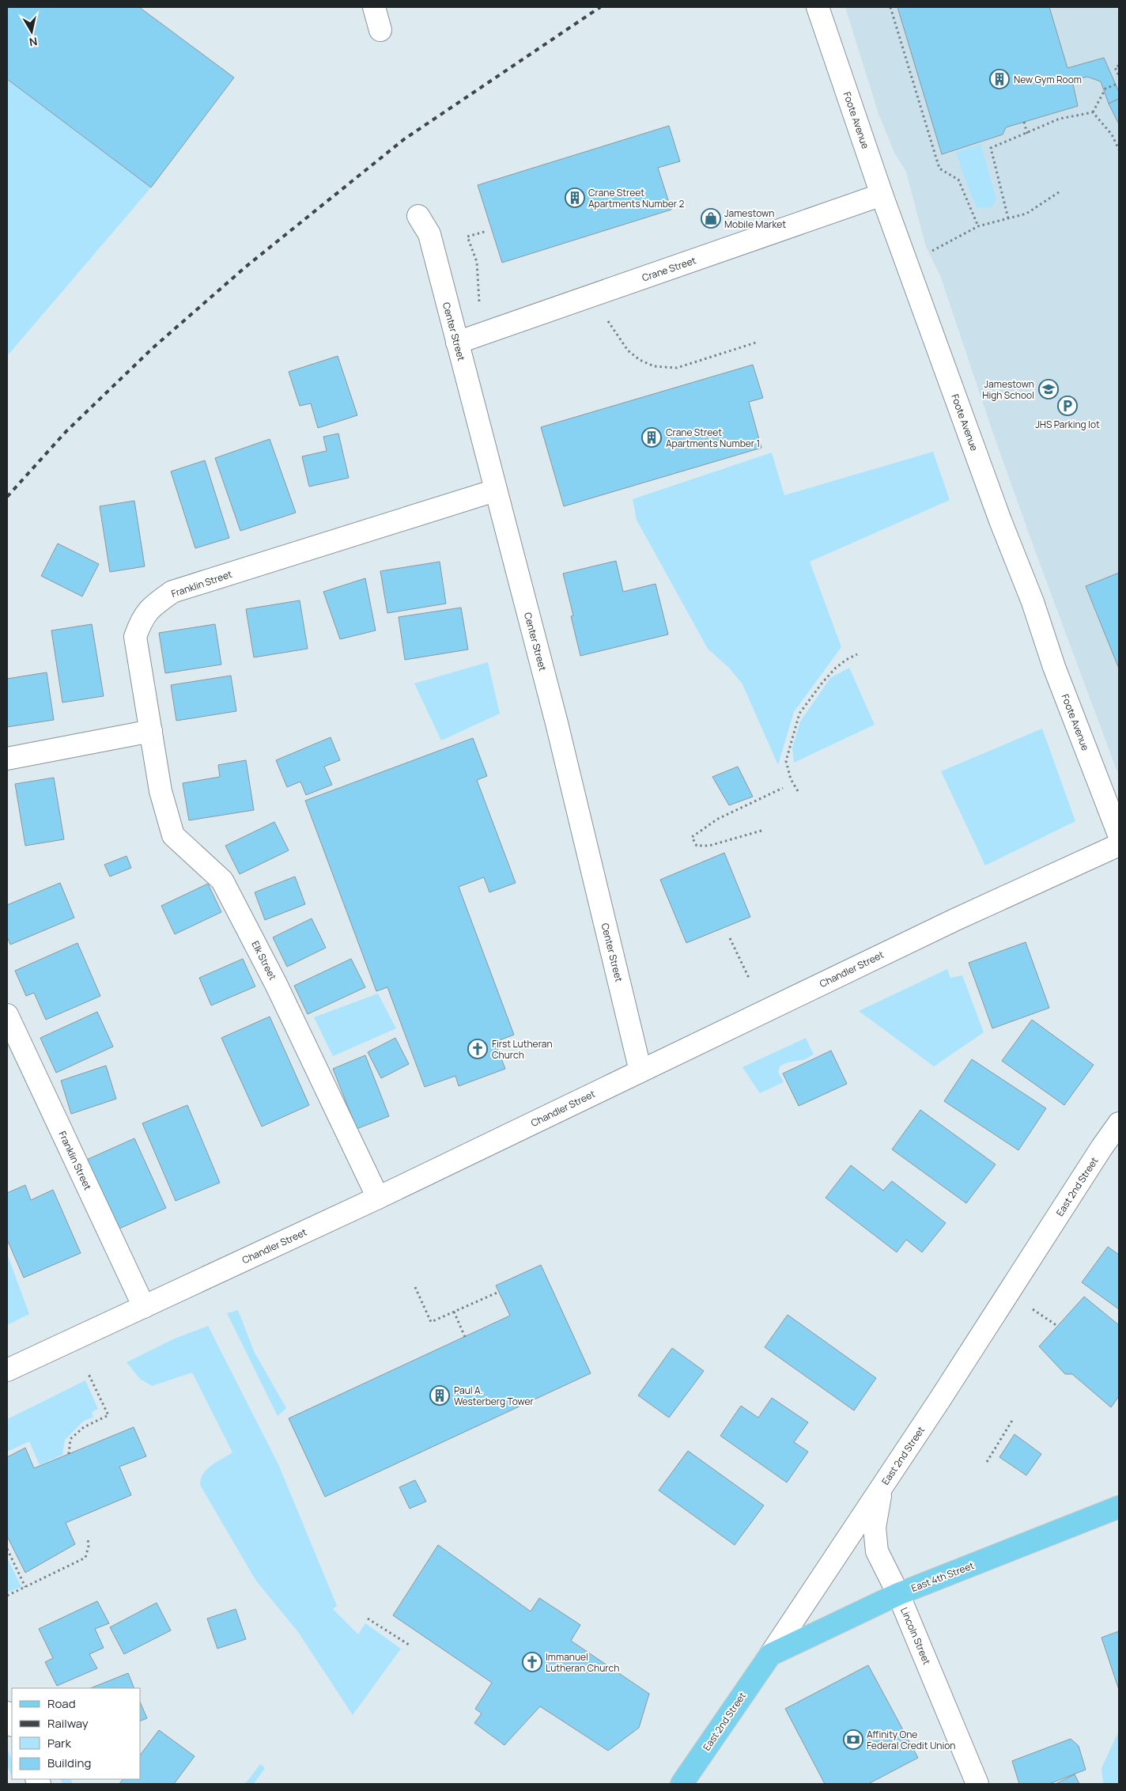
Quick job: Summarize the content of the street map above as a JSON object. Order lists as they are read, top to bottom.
{
  "streets": {
    "main road": ["East 2nd Street", "East 4th Street"],
    "street": [
      "Foote Avenue",
      "Crane Street",
      "Center Street",
      "Franklin Street",
      "Elk Street",
      "Chandler Street",
      "Lincoln Street"
    ]
  },
  "crossings": [
    ["Foote Avenue", "Crane Street"],
    ["Crane Street", "Center Street"],
    ["Center Street", "Franklin Street"],
    ["Center Street", "Chandler Street"],
    ["Franklin Street", "Elk Street"],
    ["Franklin Street", "Chandler Street"],
    ["Elk Street", "Chandler Street"],
    ["East 2nd Street", "East 4th Street"],
    ["East 2nd Street", "Lincoln Street"],
    ["East 4th Street", "Lincoln Street"]
  ],
  "places": {
    "building": [
      "New Gym Room",
      "Crane Street Apartments Number 2",
      "Crane Street Apartments Number 1",
      "Paul A. Westerberg Tower"
    ],
    "shop": ["Jamestown Mobile Market"],
    "school or university": ["Jamestown High School"],
    "parking": ["JHS Parking lot"],
    "church": ["First Lutheran Church", "Immanuel Lutheran Church"],
    "bank": ["Affinity One Federal Credit Union"]
  },
  "legend": [
    "Road",
    "Railway",
    "Park",
    "Building"
  ],
  "north": "bottom"
}
